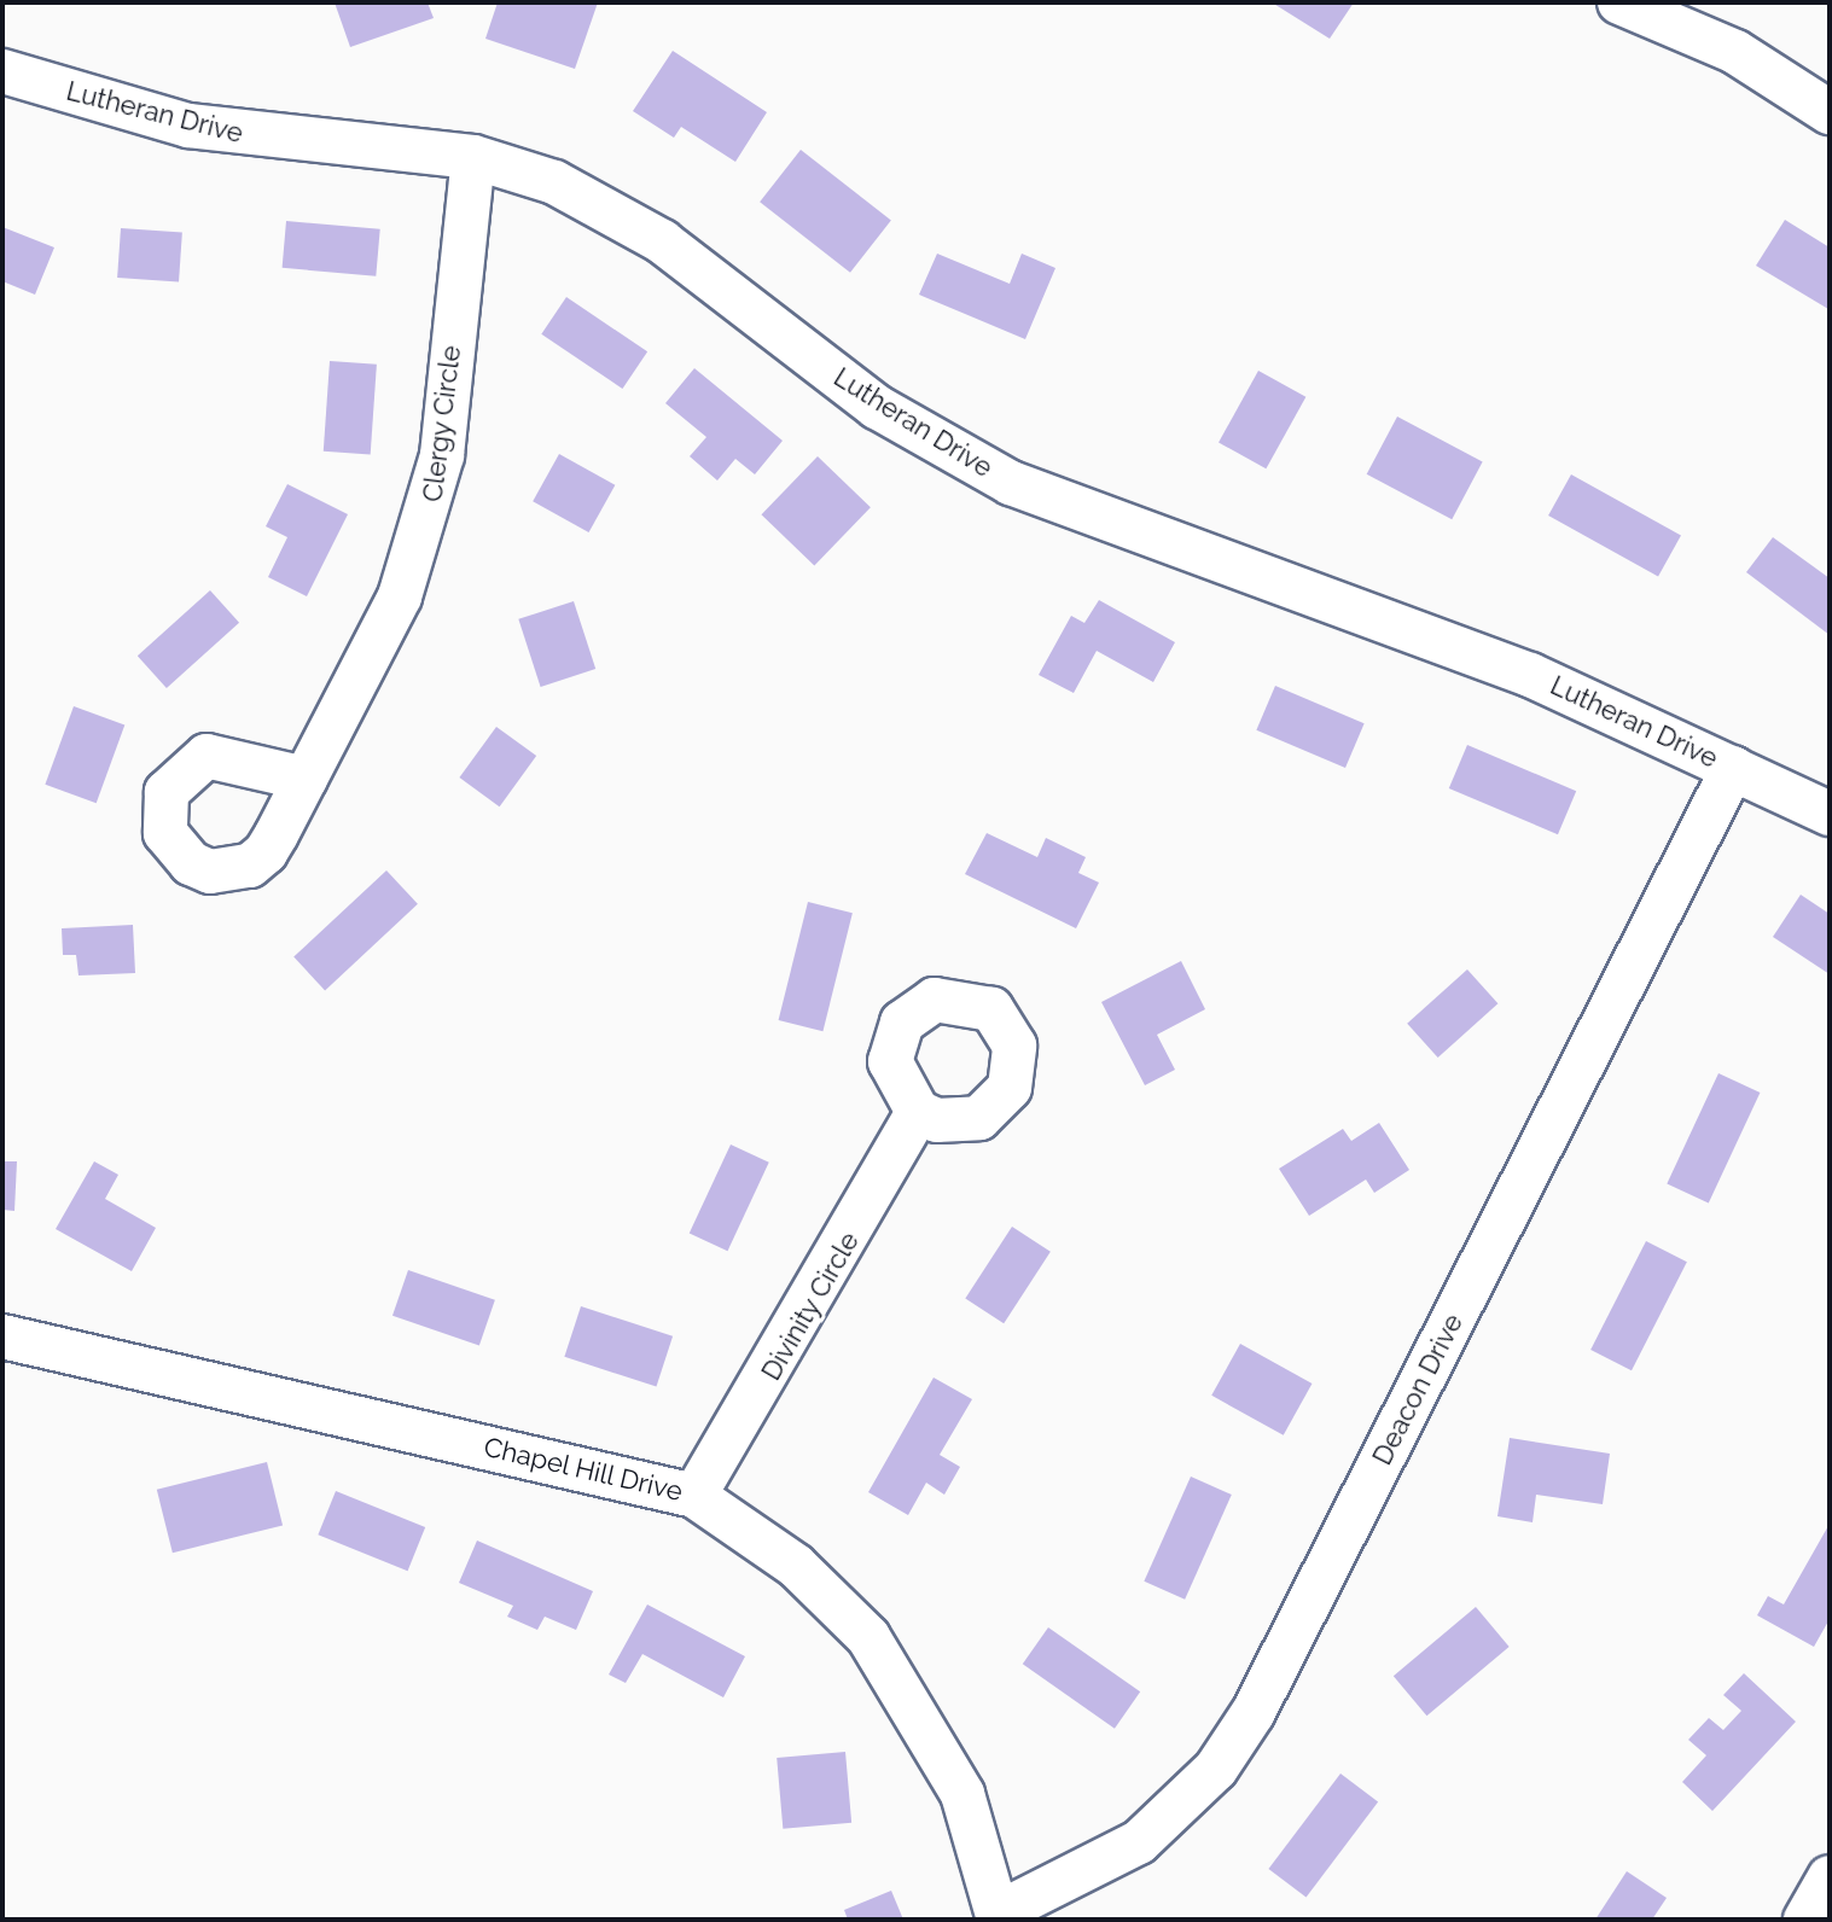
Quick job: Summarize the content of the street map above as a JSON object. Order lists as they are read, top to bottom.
{
  "streets": {
    "street": [
      "Lutheran Drive",
      "Clergy Circle",
      "Divinity Circle",
      "Deacon Drive",
      "Chapel Hill Drive"
    ]
  },
  "crossings": [
    ["Lutheran Drive", "Clergy Circle"],
    ["Lutheran Drive", "Deacon Drive"],
    ["Divinity Circle", "Chapel Hill Drive"],
    ["Deacon Drive", "Chapel Hill Drive"]
  ]
}
